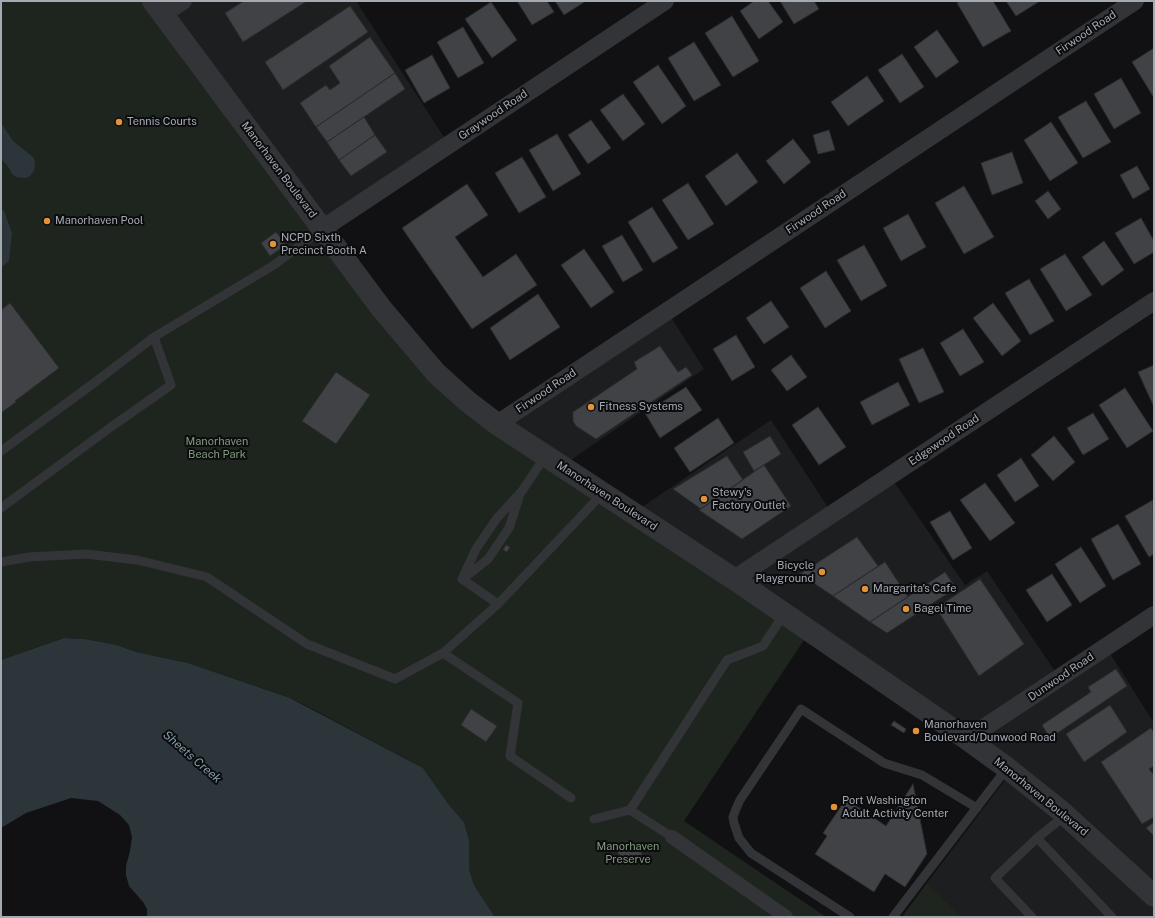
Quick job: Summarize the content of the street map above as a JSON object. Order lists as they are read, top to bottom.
{
  "streets": {
    "street": [
      "Firwood Road",
      "Graywood Road",
      "Manorhaven Boulevard",
      "Edgewood Road",
      "Dunwood Road"
    ]
  },
  "crossings": [
    ["Firwood Road", "Manorhaven Boulevard"],
    ["Graywood Road", "Manorhaven Boulevard"],
    ["Manorhaven Boulevard", "Edgewood Road"],
    ["Manorhaven Boulevard", "Dunwood Road"]
  ],
  "water": ["Sheets Creek"],
  "parks": ["Manorhaven Beach Park", "Manorhaven Preserve"],
  "places": [
    "Tennis Courts",
    "Manorhaven Pool",
    "NCPD Sixth Precinct Booth A",
    "Fitness Systems",
    "Stewy's Factory Outlet",
    "Bicycle Playground",
    "Margarita's Cafe",
    "Bagel Time",
    "Manorhaven Boulevard/Dunwood Road",
    "Port Washington Adult Activity Center"
  ]
}
